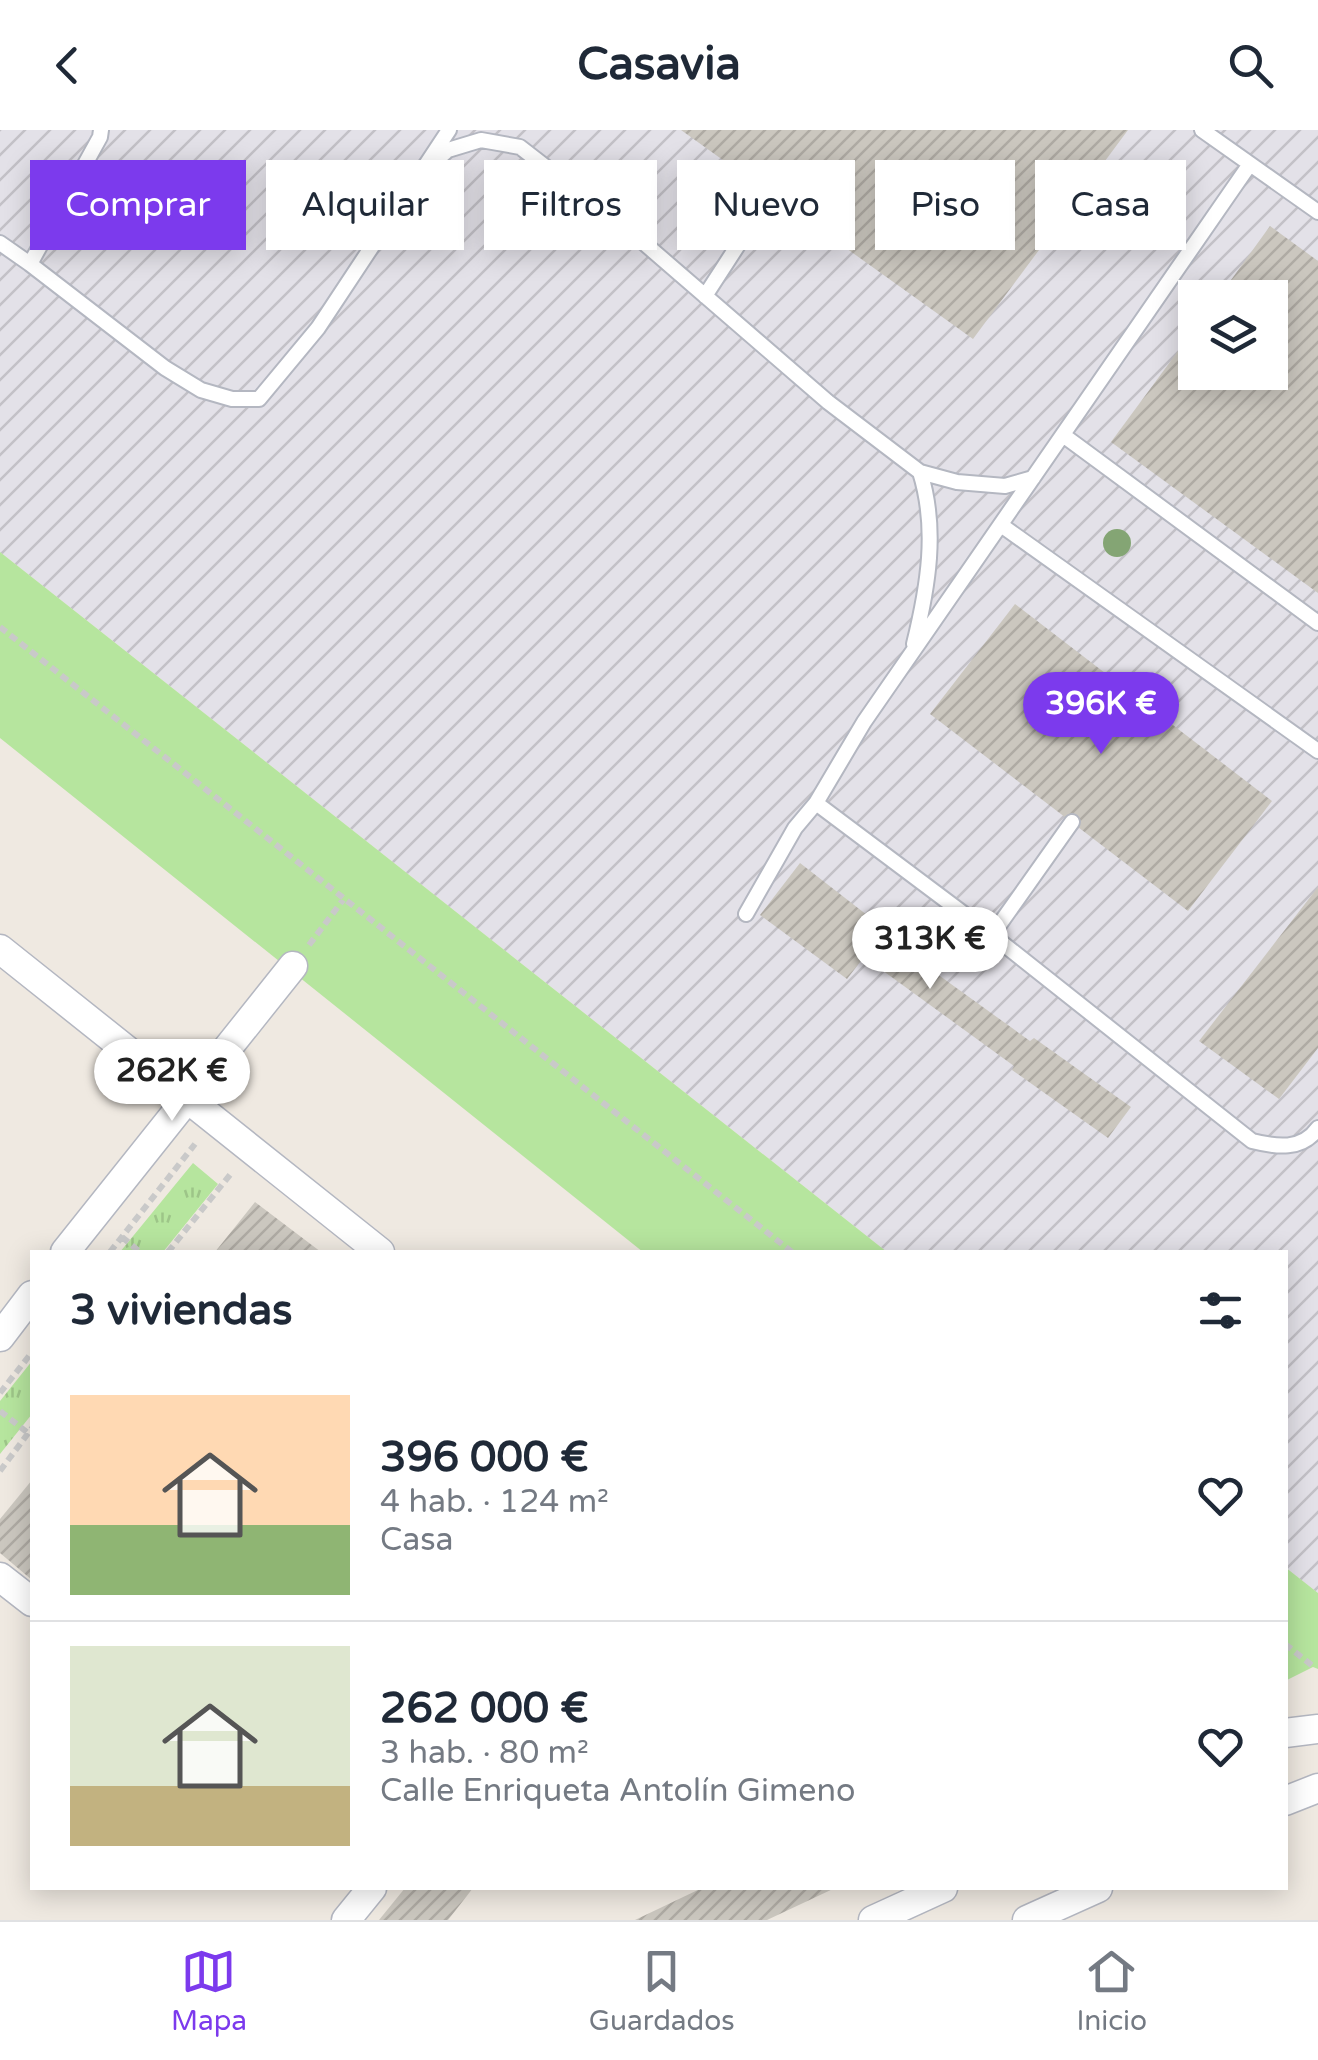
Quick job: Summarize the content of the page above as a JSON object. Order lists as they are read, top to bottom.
{
  "page": {
    "header": "Casavia",
    "chip": [
      "Comprar",
      "Alquilar",
      "Filtros",
      "Nuevo",
      "Piso",
      "Casa"
    ],
    "price": ["396K €", "313K €", "262K €"],
    "heading": "3 viviendas",
    "list": [
      {
        "name": "396 000 €",
        "note": "4 hab. · 124 m² · Casa"
      },
      {
        "name": "262 000 €",
        "note": "3 hab. · 80 m² · Calle Enriqueta Antolín Gimeno"
      }
    ],
    "tabs": ["Mapa", "Guardados", "Inicio"]
  }
}
